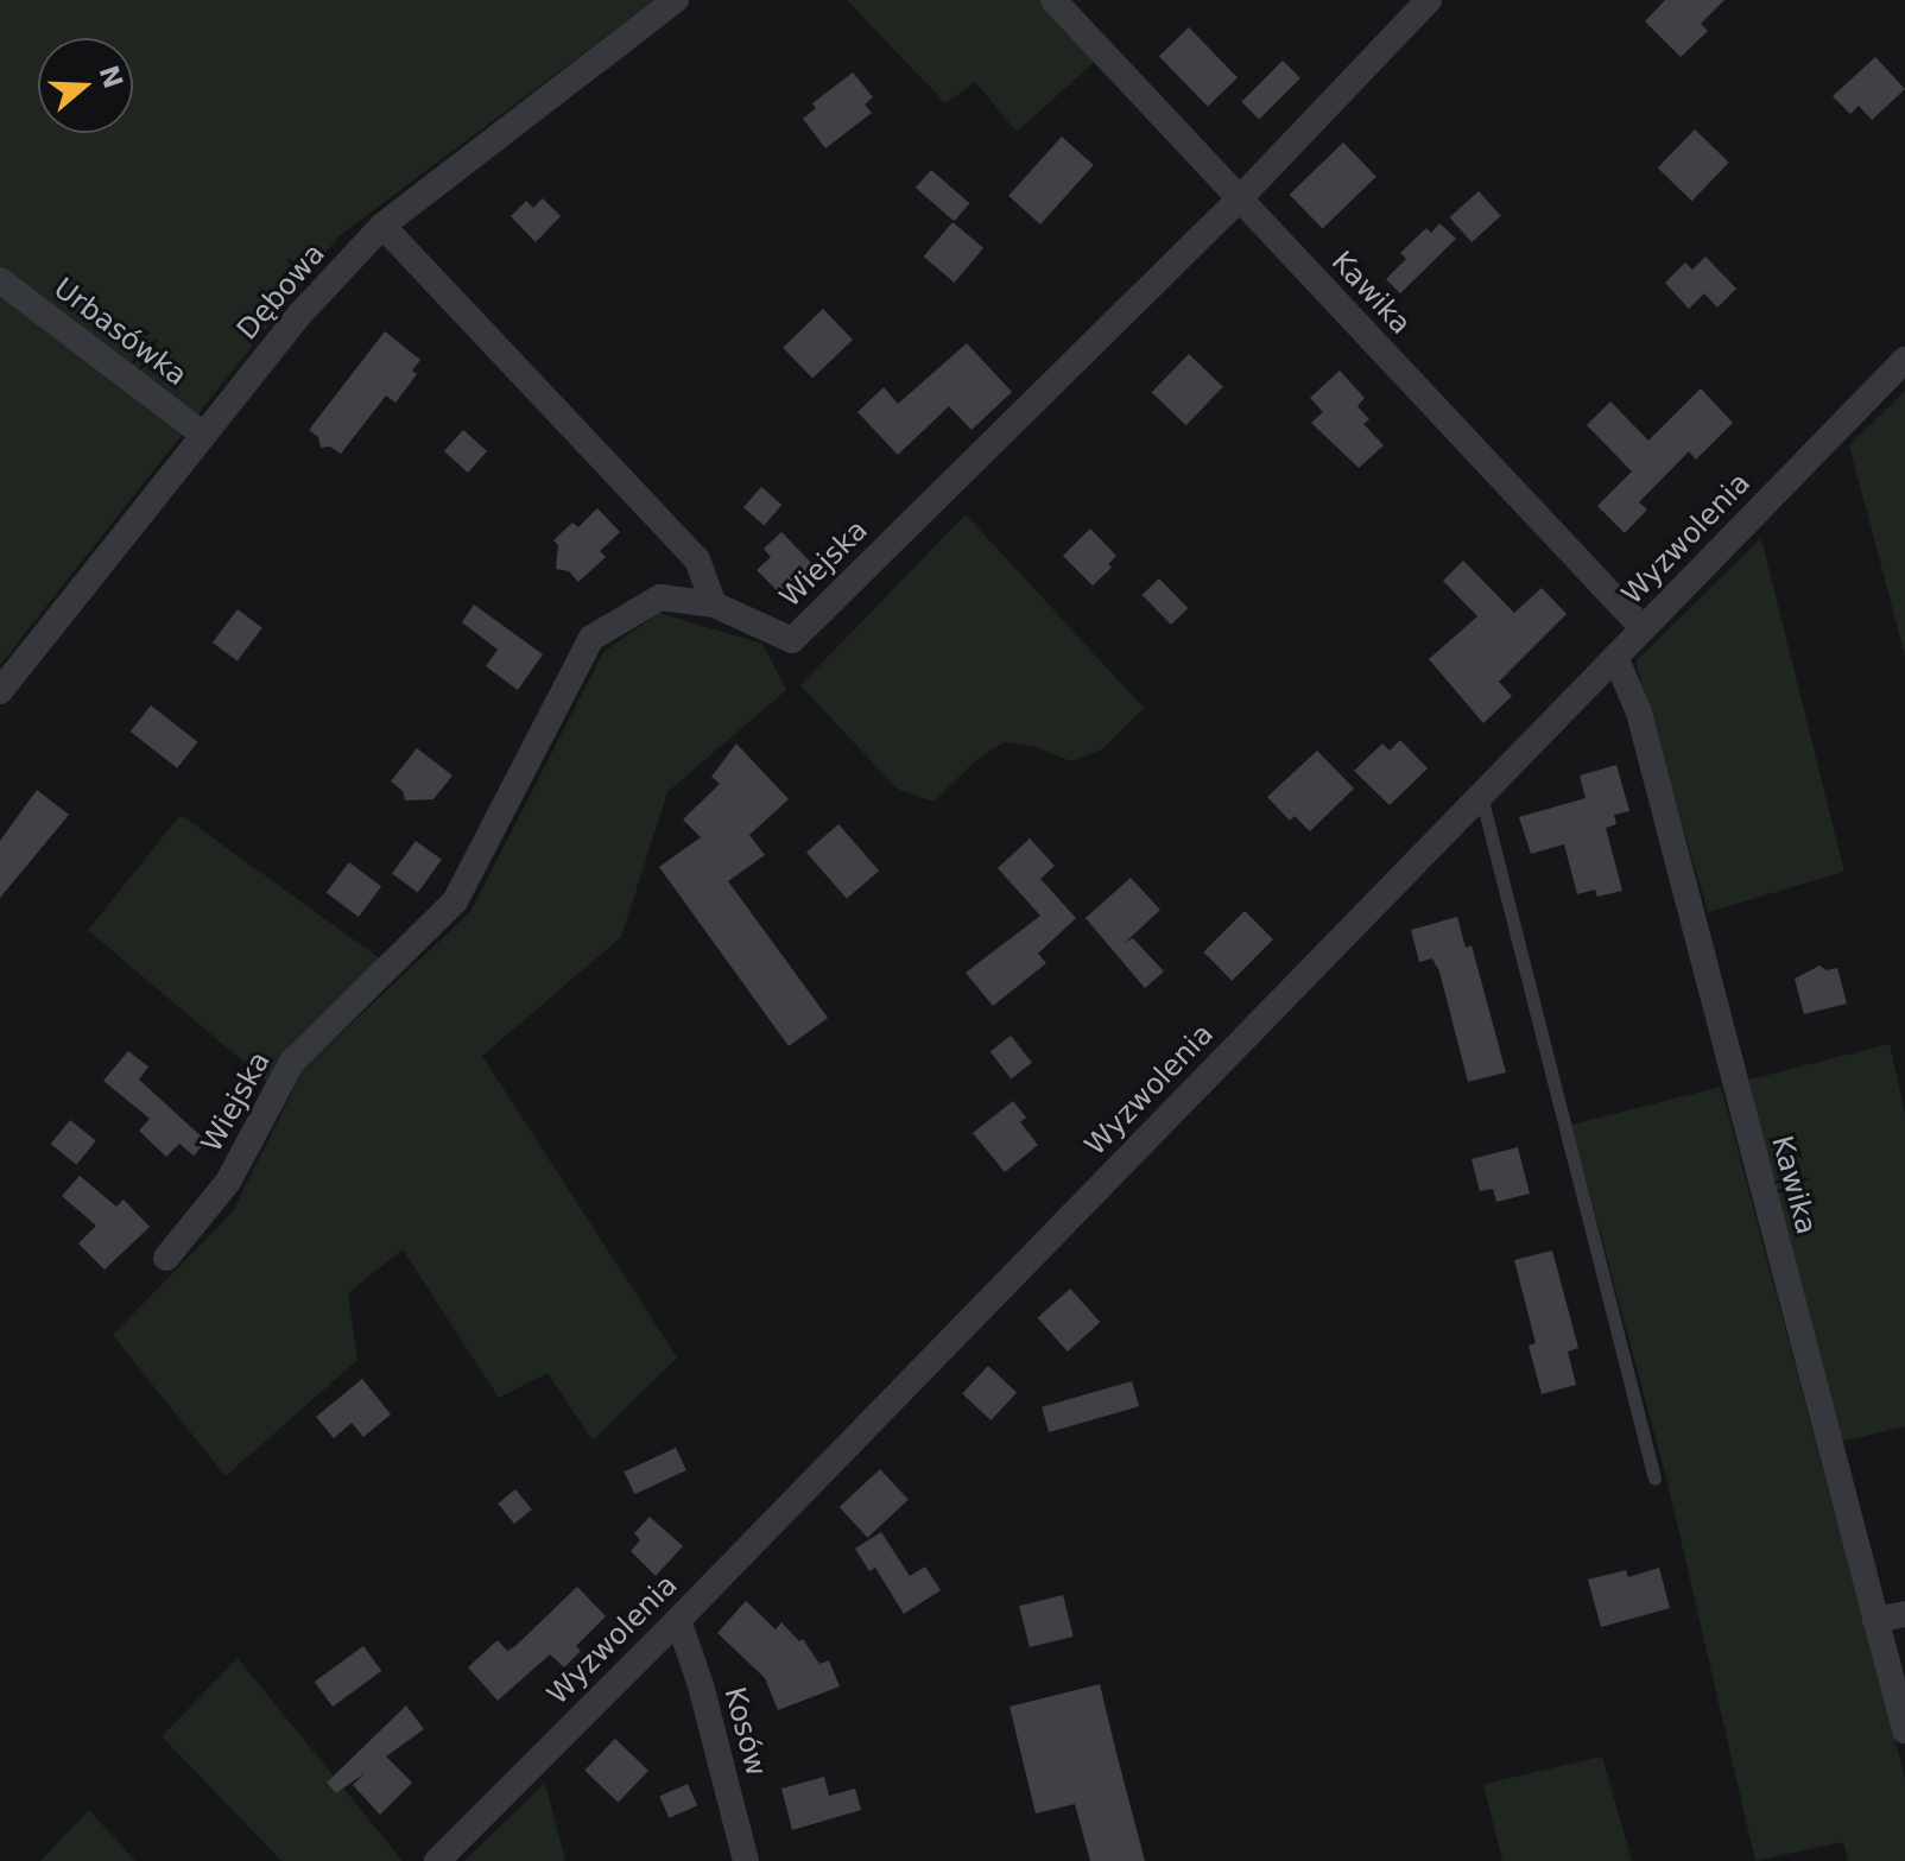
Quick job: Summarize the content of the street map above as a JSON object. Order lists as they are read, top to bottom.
{
  "streets": {
    "street": [
      "Dębowa",
      "Kawika",
      "Urbasówka",
      "Wyzwolenia",
      "Wiejska",
      "Kosów"
    ]
  },
  "crossings": [
    ["Dębowa", "Urbasówka"],
    ["Kawika", "Wyzwolenia"],
    ["Kawika", "Wiejska"],
    ["Wyzwolenia", "Kosów"]
  ],
  "north": "right"
}
